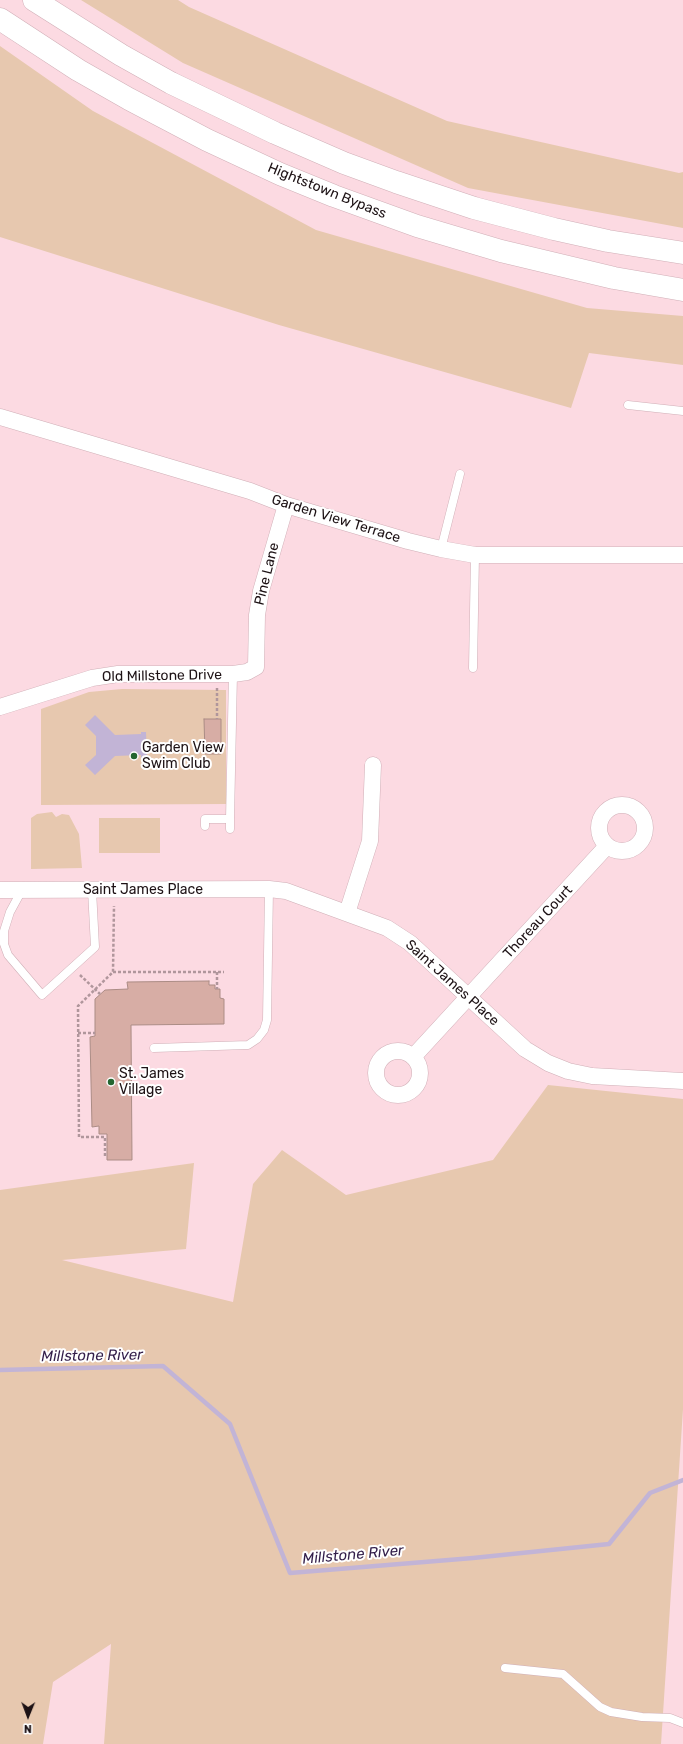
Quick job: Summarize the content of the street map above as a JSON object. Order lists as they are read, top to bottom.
{
  "streets": {
    "highway": ["Hightstown Bypass"],
    "street": [
      "Garden View Terrace",
      "Pine Lane",
      "Old Millstone Drive",
      "Saint James Place",
      "Thoreau Court"
    ]
  },
  "crossings": [
    ["Garden View Terrace", "Pine Lane"],
    ["Pine Lane", "Old Millstone Drive"],
    ["Saint James Place", "Thoreau Court"]
  ],
  "water": ["Millstone River"],
  "places": ["Garden View Swim Club", "St. James Village"],
  "north": "bottom"
}
